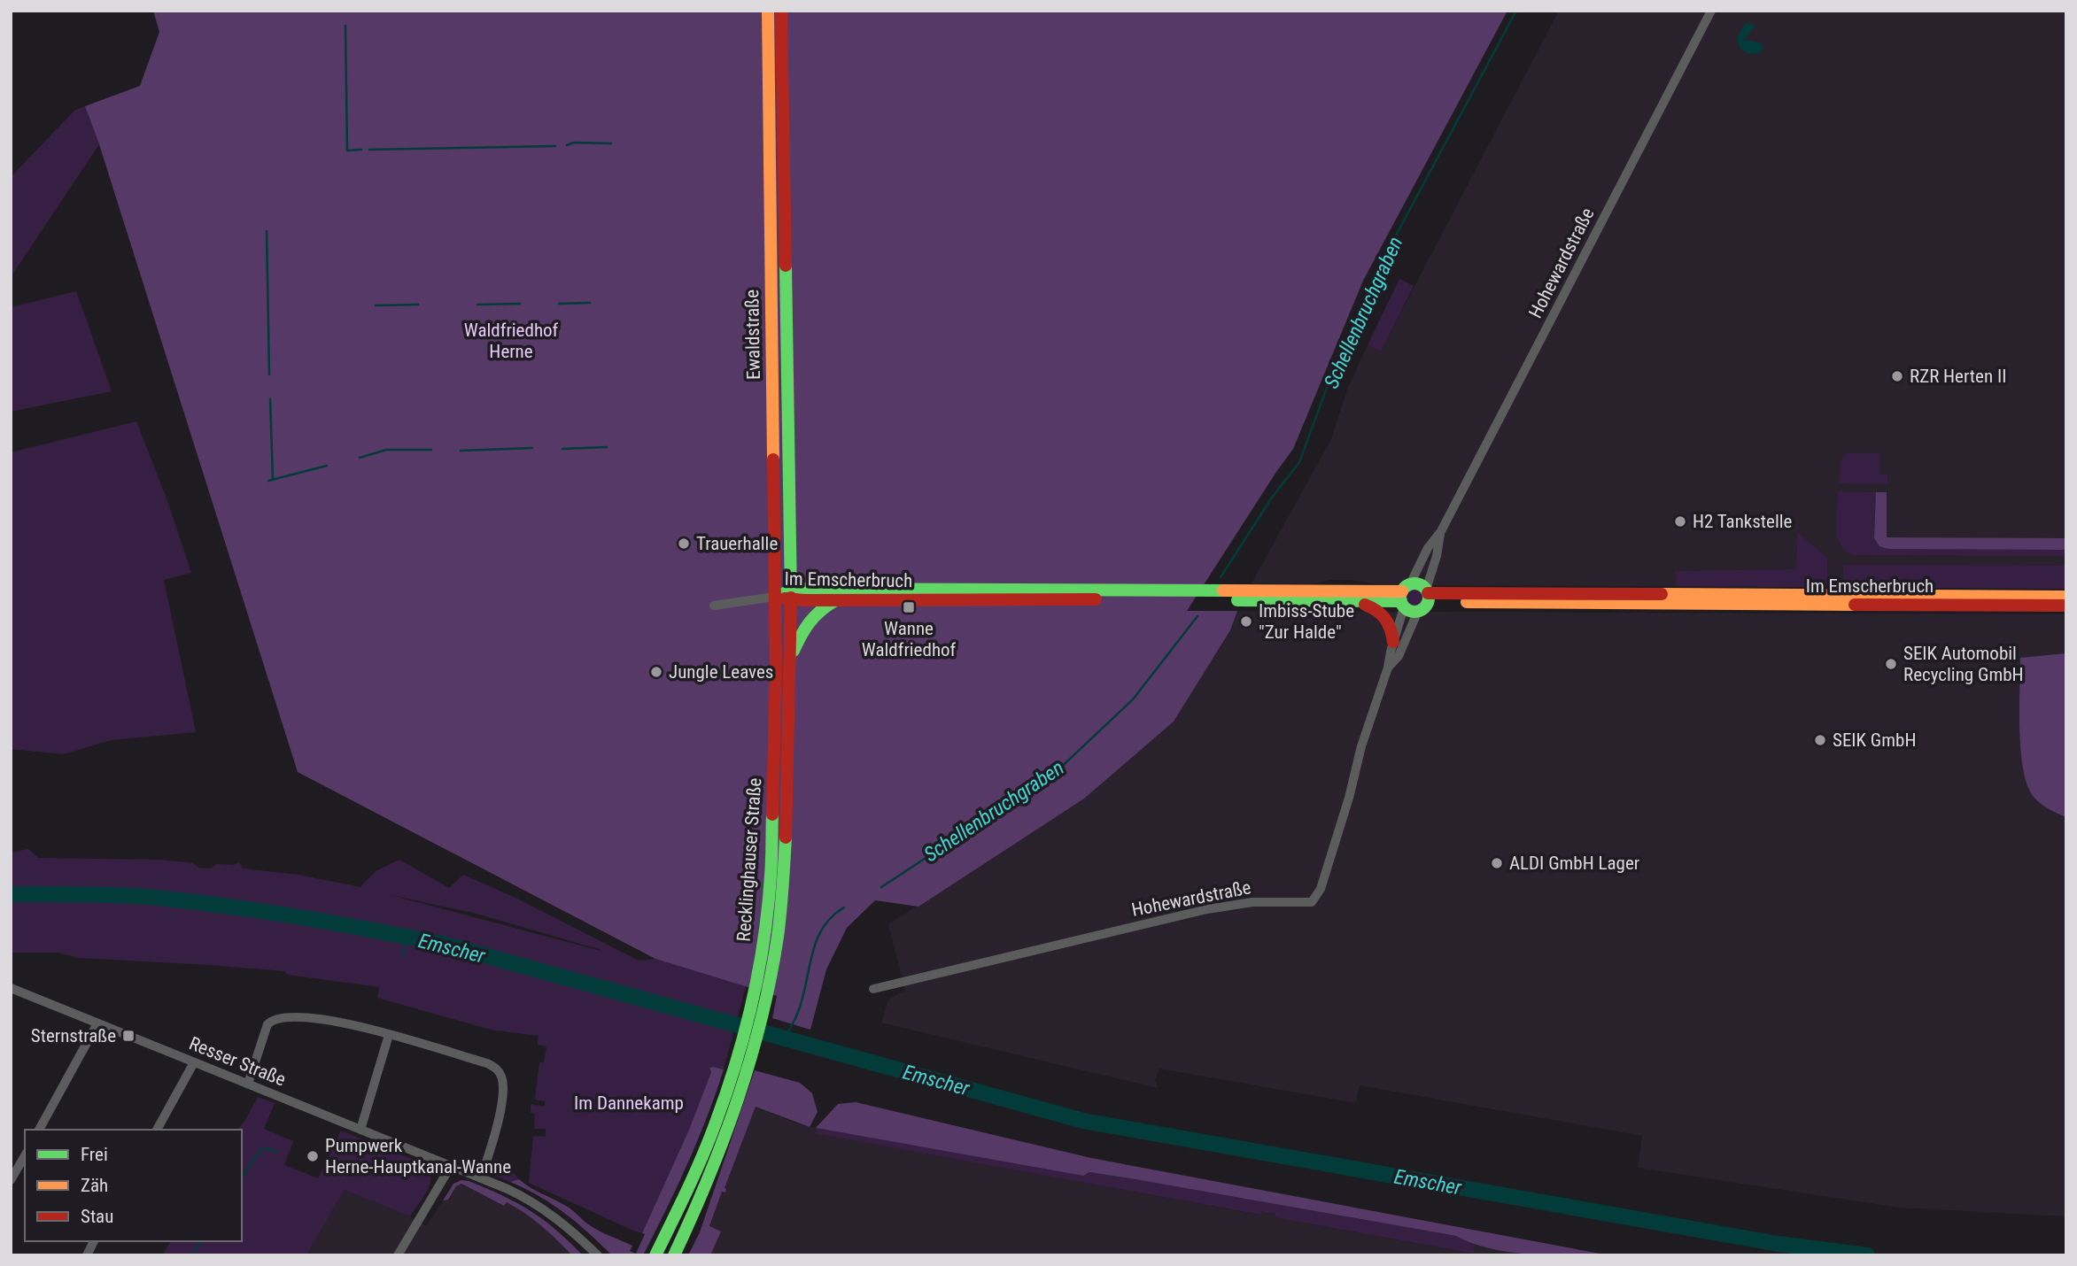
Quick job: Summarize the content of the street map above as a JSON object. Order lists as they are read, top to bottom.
{
  "streets": {
    "main road": ["Ewaldstraße", "Im Emscherbruch", "Recklinghauser Straße"],
    "street": ["Hohewardstraße", "Resser Straße"]
  },
  "crossings": [
    ["Hohewardstraße", "Im Emscherbruch"],
    ["Ewaldstraße", "Im Emscherbruch"],
    ["Ewaldstraße", "Recklinghauser Straße"],
    ["Im Emscherbruch", "Recklinghauser Straße"]
  ],
  "water": ["Schellenbruchgraben", "Emscher"],
  "parks": ["Waldfriedhof Herne", "Im Dannekamp"],
  "places": {
    "other": [
      "RZR Herten II",
      "H2 Tankstelle",
      "Trauerhalle",
      "Imbiss-Stube \"Zur Halde\"",
      "SEIK Automobil Recycling GmbH",
      "Jungle Leaves",
      "SEIK GmbH",
      "ALDI GmbH Lager",
      "Pumpwerk Herne-Hauptkanal-Wanne"
    ],
    "transit": ["Wanne Waldfriedhof", "Sternstraße"]
  },
  "legend": ["Frei", "Zäh", "Stau"]
}
